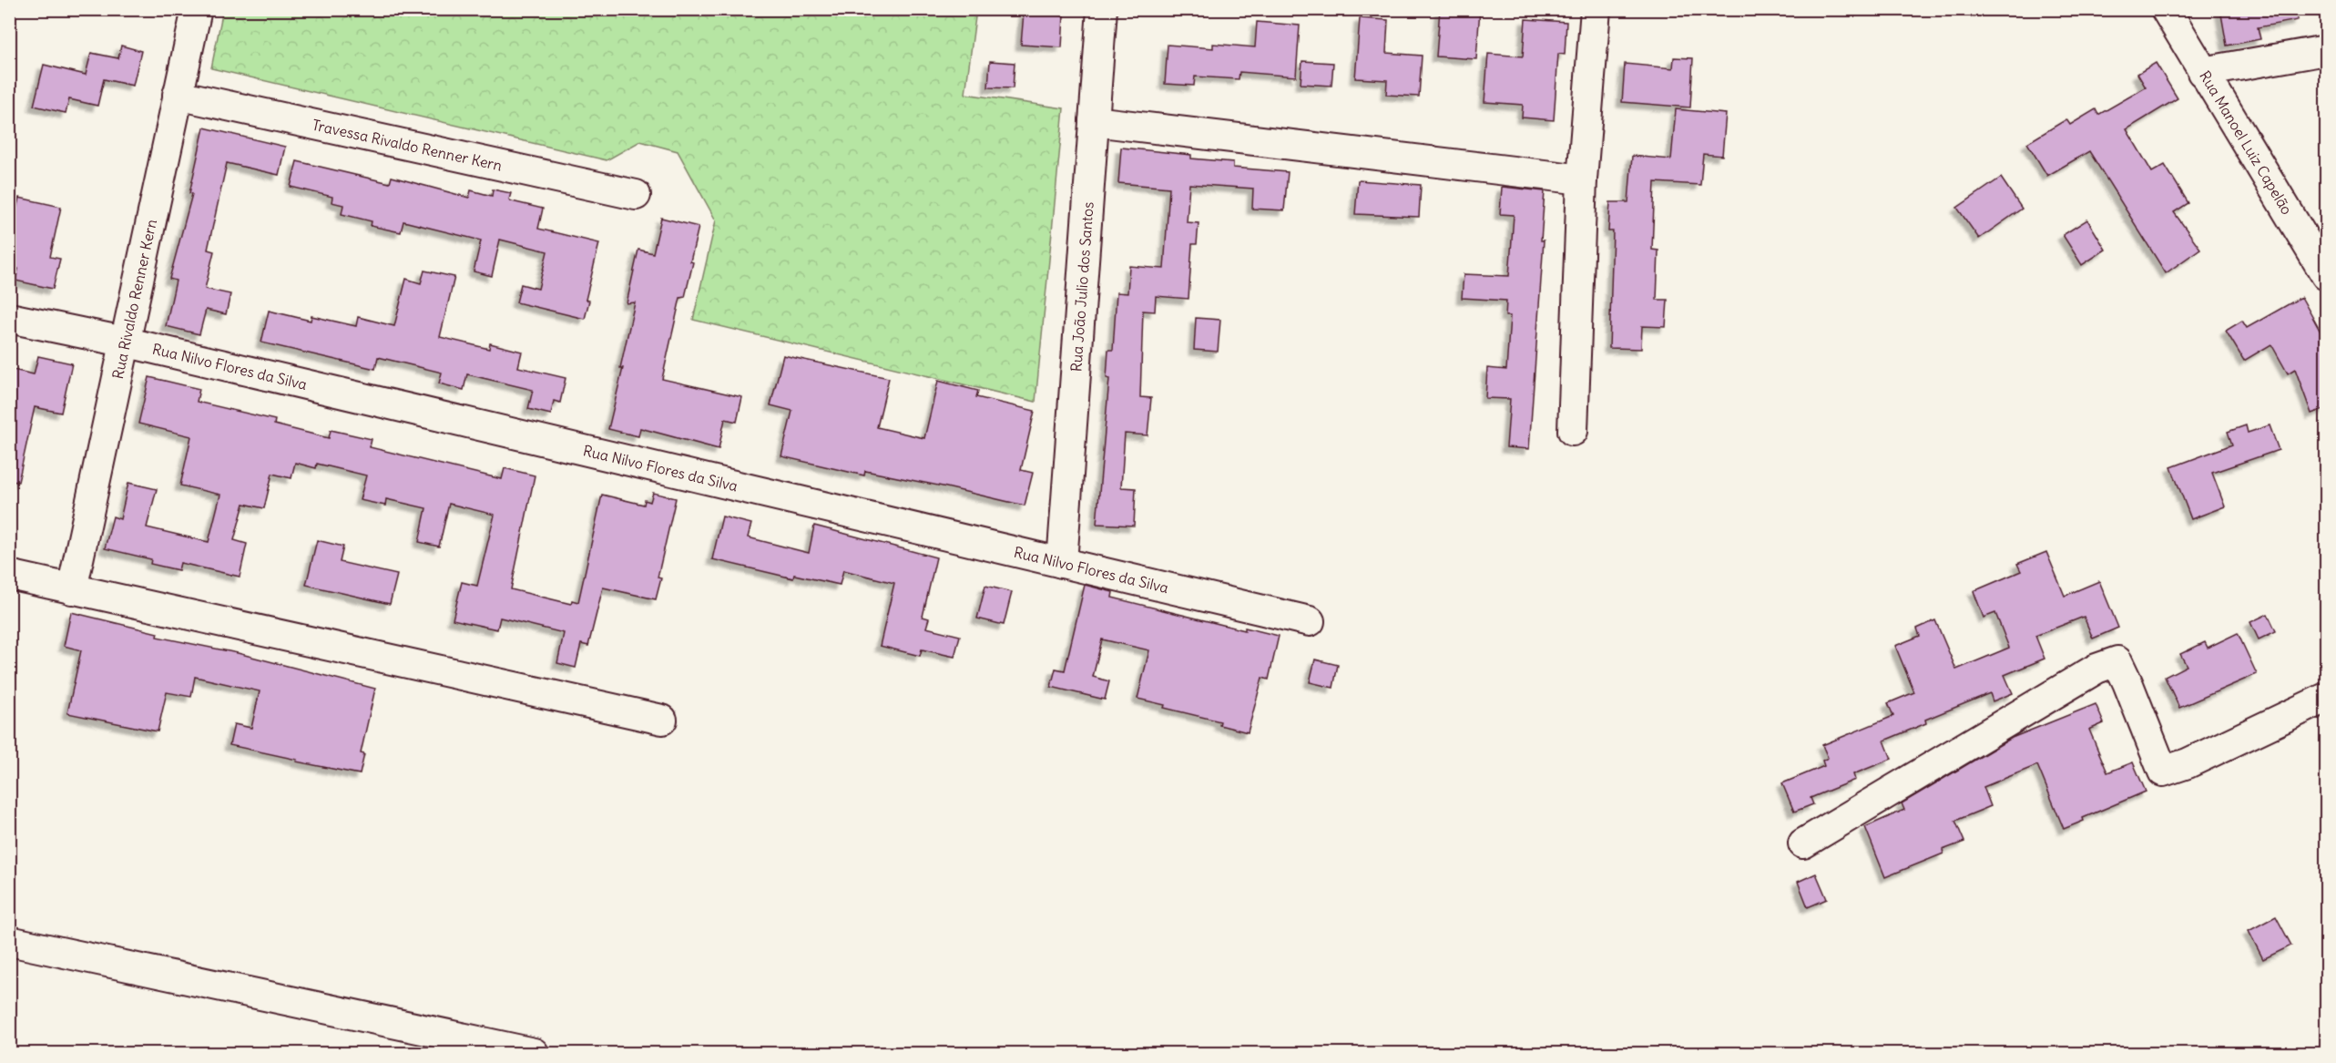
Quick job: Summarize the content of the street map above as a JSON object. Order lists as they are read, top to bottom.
{
  "streets": {
    "street": [
      "Rua Manoel Luiz Capelão",
      "Travessa Rivaldo Renner Kern",
      "Rua João Julio dos Santos",
      "Rua Rivaldo Renner Kern",
      "Rua Nilvo Flores da Silva"
    ]
  },
  "crossings": [
    ["Travessa Rivaldo Renner Kern", "Rua Rivaldo Renner Kern"],
    ["Rua João Julio dos Santos", "Rua Nilvo Flores da Silva"],
    ["Rua Rivaldo Renner Kern", "Rua Nilvo Flores da Silva"]
  ]
}
